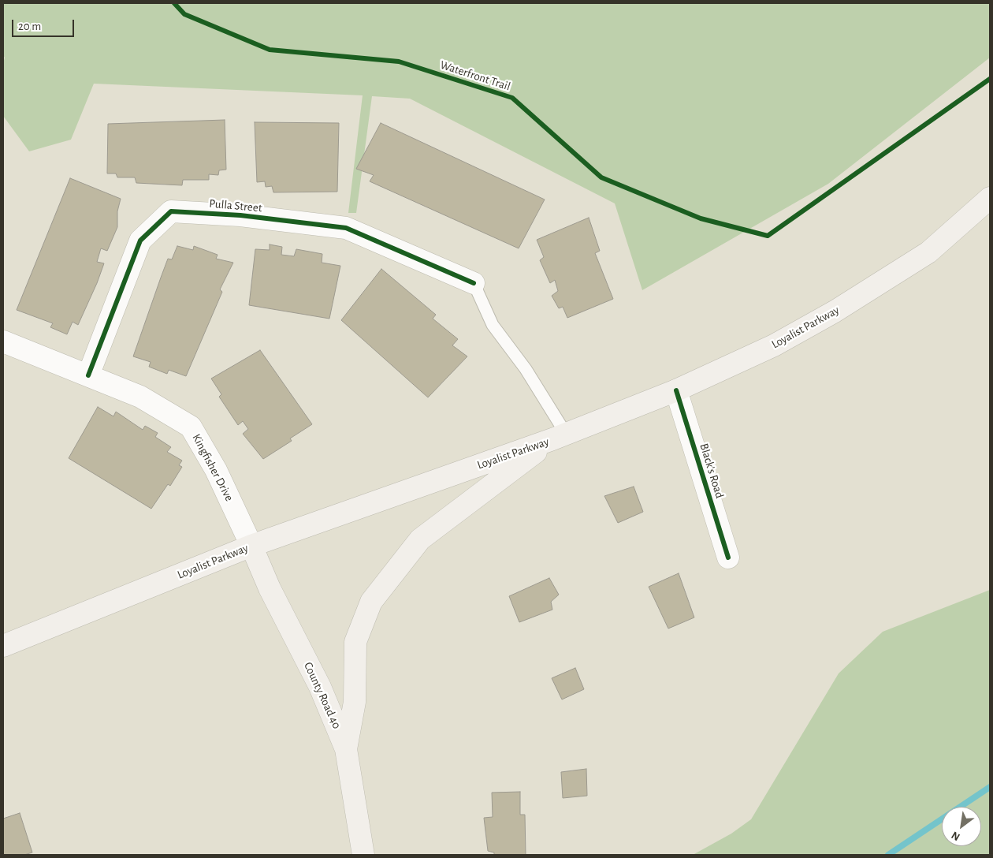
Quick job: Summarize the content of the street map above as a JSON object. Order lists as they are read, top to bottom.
{
  "streets": {
    "main road": ["Loyalist Parkway", "County Road 40"],
    "street": ["Pulla Street", "Kingfisher Drive", "Black's Road"],
    "cycle path": ["Waterfront Trail"]
  },
  "crossings": [
    ["Pulla Street", "Kingfisher Drive"],
    ["Loyalist Parkway", "Kingfisher Drive"],
    ["Loyalist Parkway", "Black's Road"],
    ["Loyalist Parkway", "County Road 40"],
    ["Kingfisher Drive", "County Road 40"]
  ],
  "scale_bar": "20 m",
  "north": "bottom left"
}
